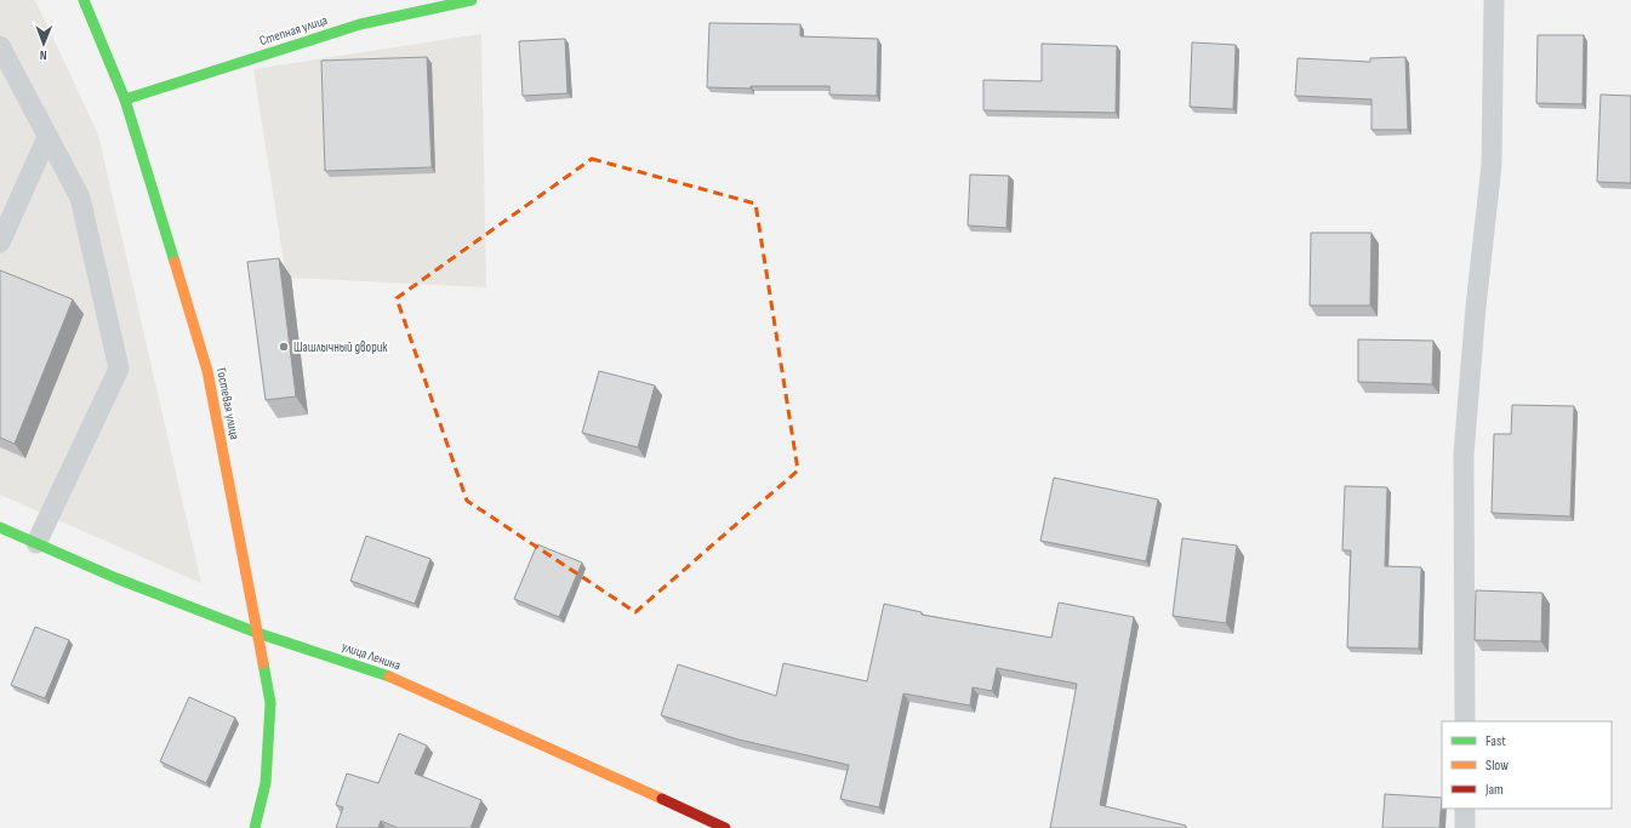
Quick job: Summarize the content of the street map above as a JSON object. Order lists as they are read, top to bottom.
{
  "streets": {
    "street": ["Степная улица", "Гостевая улица", "улица Ленина"]
  },
  "crossings": [
    ["Степная улица", "Гостевая улица"],
    ["Гостевая улица", "улица Ленина"]
  ],
  "places": ["Шашлычный дворик"],
  "legend": ["Fast", "Slow", "Jam"],
  "north": "bottom"
}
